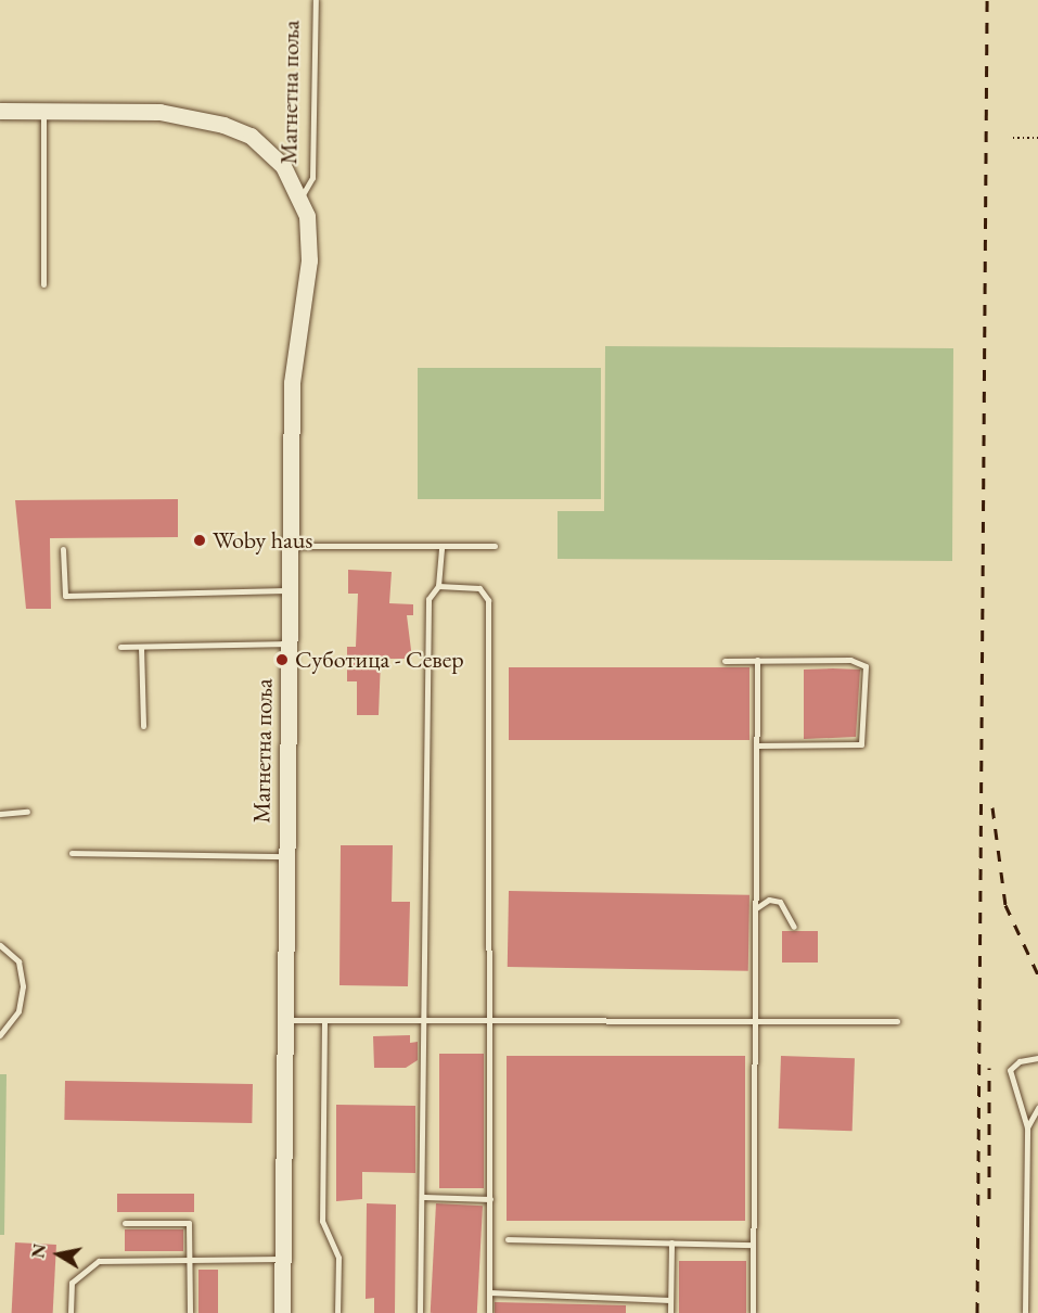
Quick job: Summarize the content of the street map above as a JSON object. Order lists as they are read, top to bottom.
{
  "streets": {
    "street": ["Магнетна поља"]
  },
  "places": ["Woby haus", "Суботица - Север"],
  "north": "left"
}
